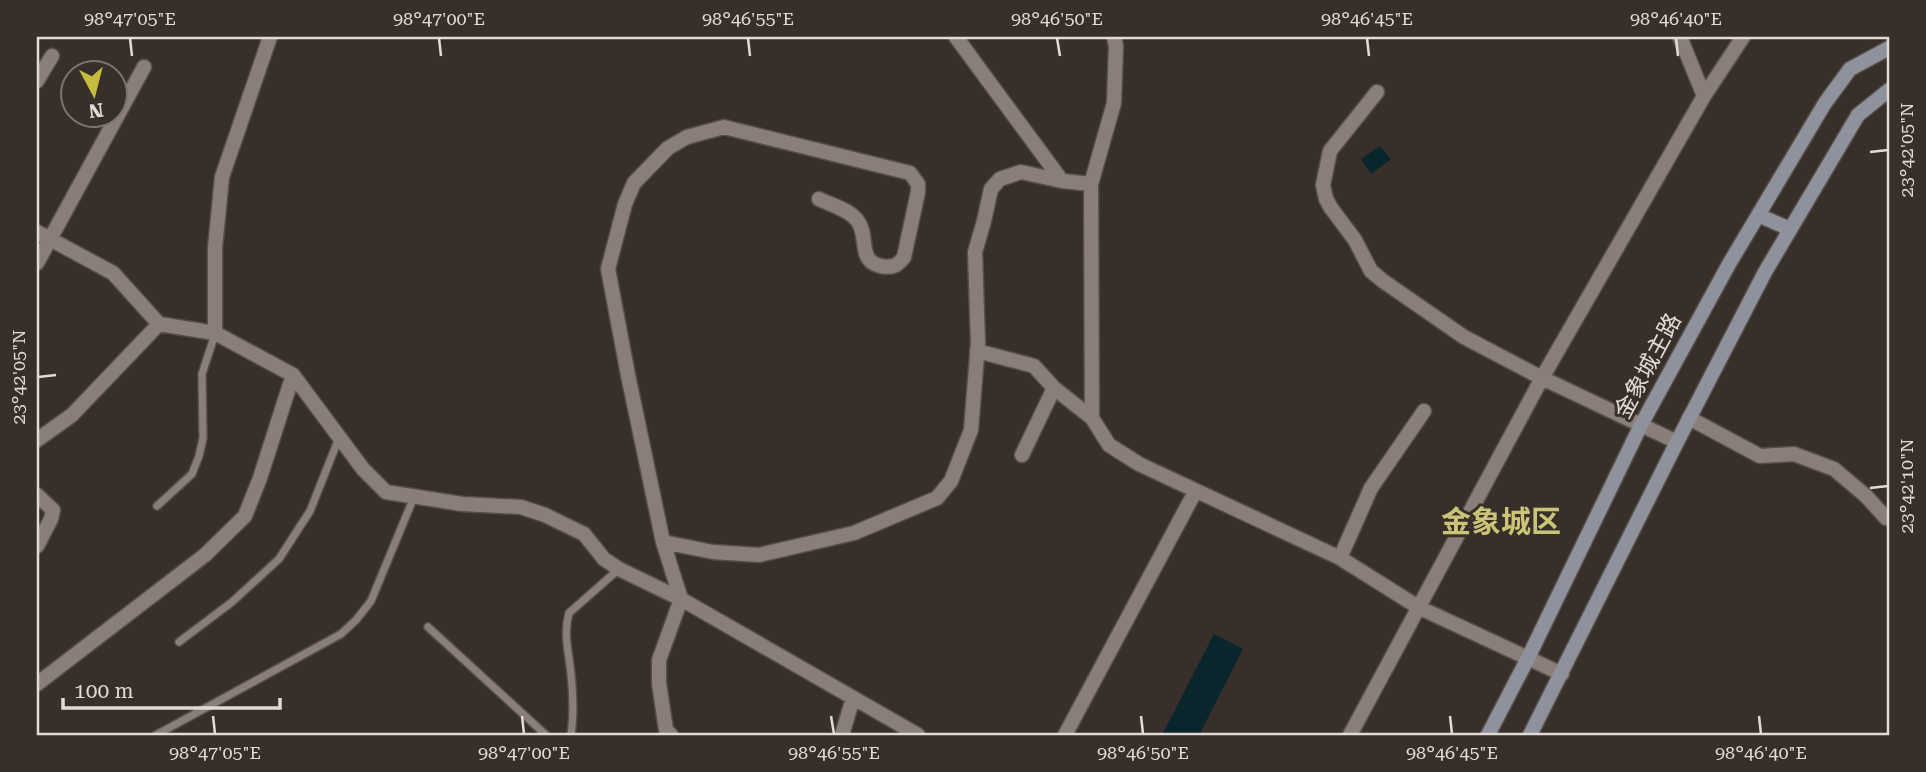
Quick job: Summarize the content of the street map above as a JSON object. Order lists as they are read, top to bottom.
{
  "streets": {
    "main road": ["金象城主路"]
  },
  "districts": ["金象城区"],
  "scale_bar": "100 m",
  "north": "bottom",
  "coordinates": [
    "98°47'05\"E",
    "98°47'00\"E",
    "98°46'55\"E",
    "98°46'50\"E",
    "98°46'45\"E",
    "98°46'40\"E",
    "23°42'05\"N",
    "23°42'10\"N"
  ]
}
